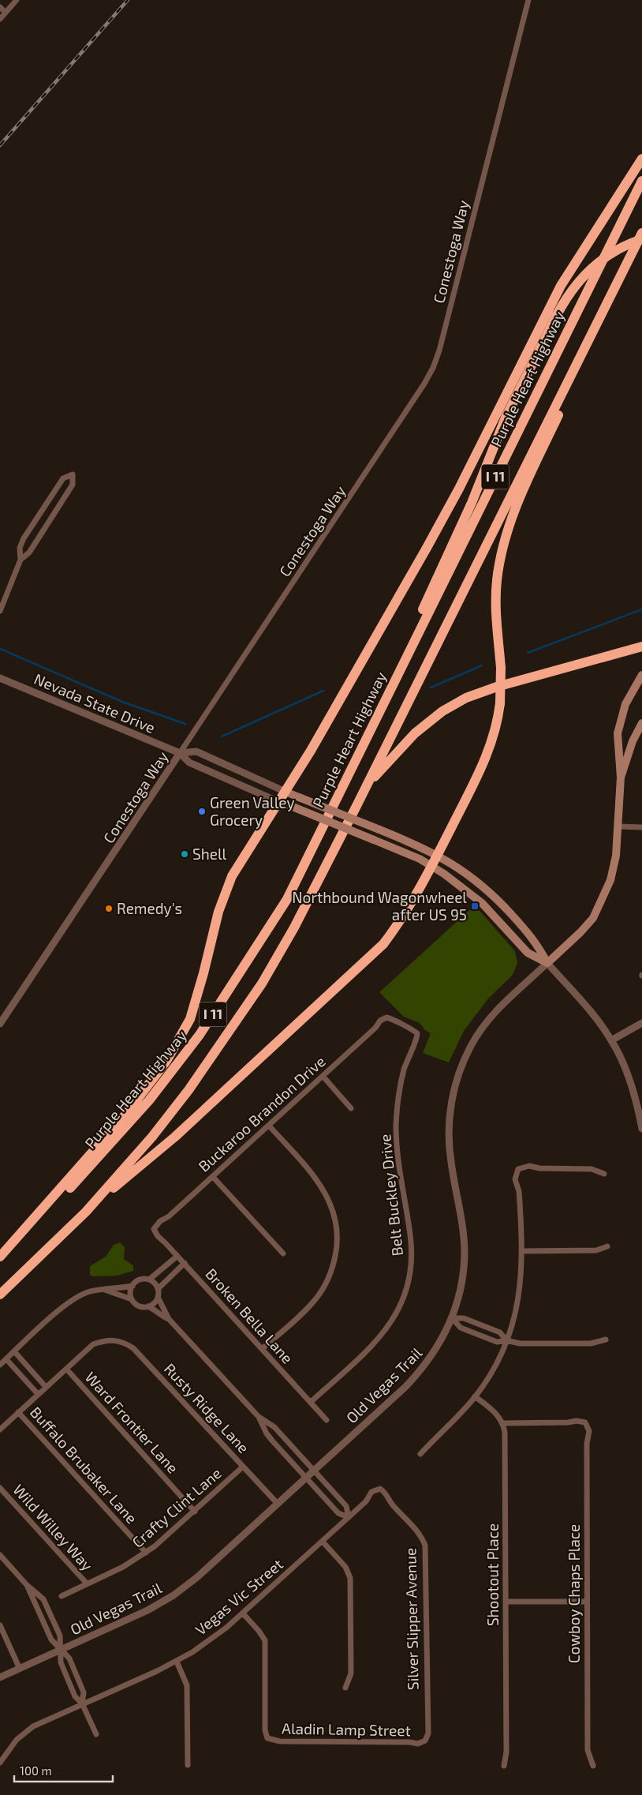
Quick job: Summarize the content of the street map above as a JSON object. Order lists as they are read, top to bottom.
{
  "streets": {
    "highway": ["Purple Heart Highway", "I 11"],
    "street": [
      "Conestoga Way",
      "Nevada State Drive",
      "Buckaroo Brandon Drive",
      "Belt Buckley Drive",
      "Broken Bella Lane",
      "Old Vegas Trail",
      "Rusty Ridge Lane",
      "Ward Frontier Lane",
      "Buffalo Brubaker Lane",
      "Crafty Clint Lane",
      "Wild Willey Way",
      "Shootout Place",
      "Cowboy Chaps Place",
      "Vegas Vic Street",
      "Silver Slipper Avenue",
      "Aladin Lamp Street"
    ]
  },
  "crossings": [
    ["Conestoga Way", "Nevada State Drive"],
    ["Buckaroo Brandon Drive", "Belt Buckley Drive"],
    ["Buckaroo Brandon Drive", "Broken Bella Lane"],
    ["Belt Buckley Drive", "Broken Bella Lane"],
    ["Old Vegas Trail", "Rusty Ridge Lane"],
    ["Rusty Ridge Lane", "Ward Frontier Lane"],
    ["Rusty Ridge Lane", "Crafty Clint Lane"],
    ["Ward Frontier Lane", "Crafty Clint Lane"],
    ["Buffalo Brubaker Lane", "Crafty Clint Lane"],
    ["Crafty Clint Lane", "Wild Willey Way"],
    ["Shootout Place", "Cowboy Chaps Place"],
    ["Vegas Vic Street", "Silver Slipper Avenue"],
    ["Vegas Vic Street", "Aladin Lamp Street"],
    ["Silver Slipper Avenue", "Aladin Lamp Street"]
  ],
  "places": {
    "other": ["Green Valley Grocery", "Shell", "Remedy's"],
    "transit": ["Northbound Wagonwheel after US 95"]
  },
  "scale_bar": "100 m"
}
